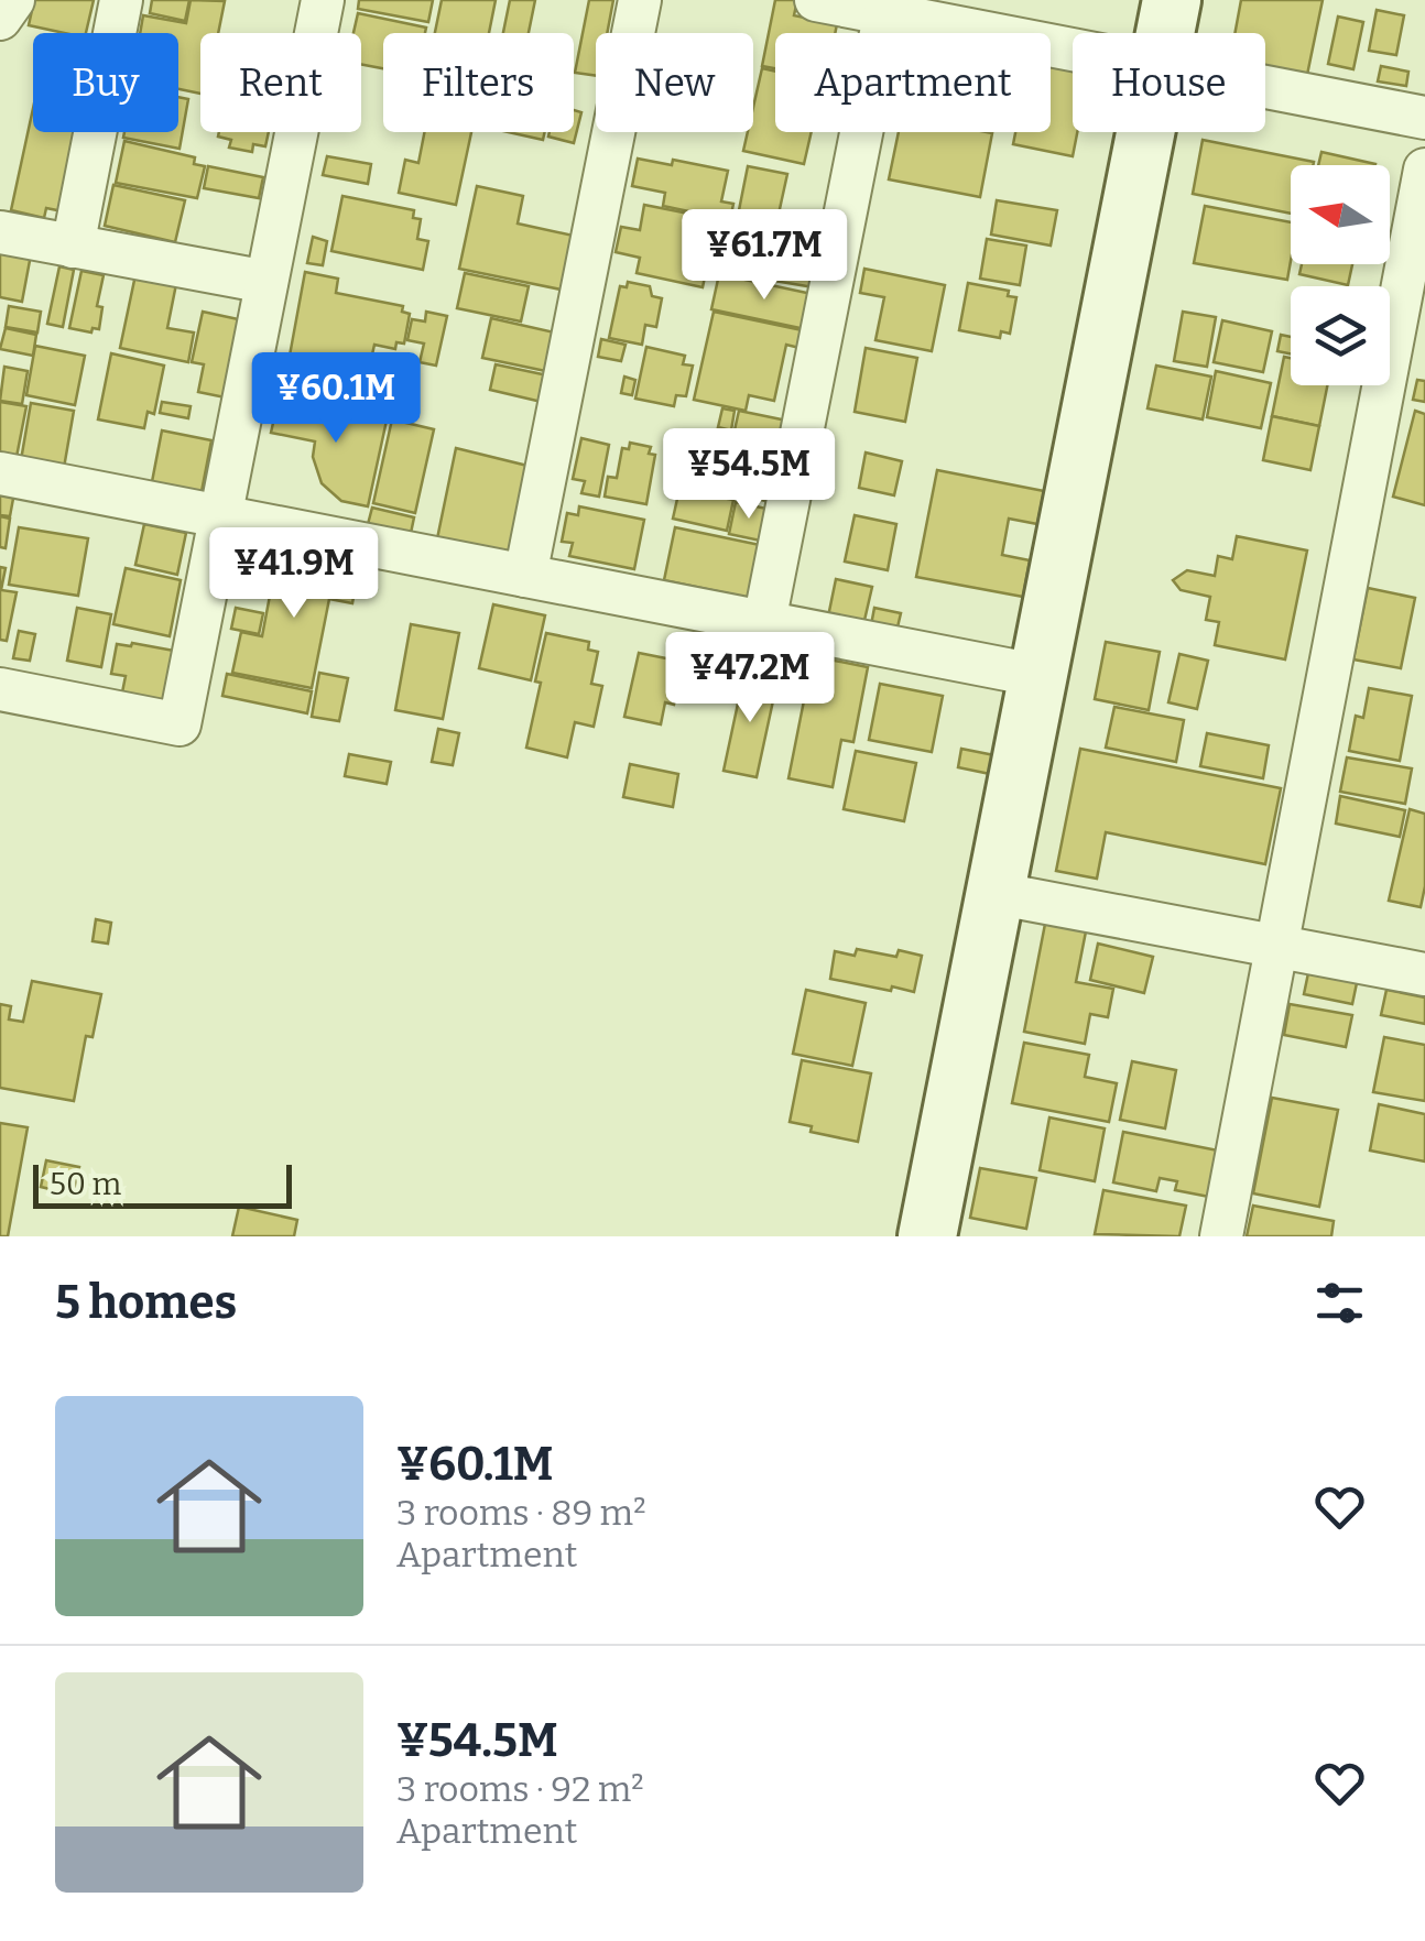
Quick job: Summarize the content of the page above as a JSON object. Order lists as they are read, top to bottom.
{
  "scale_bar": "50 m",
  "north": "left",
  "page": {
    "chip": [
      "Buy",
      "Rent",
      "Filters",
      "New",
      "Apartment",
      "House"
    ],
    "price": [
      "¥61.7M",
      "¥60.1M",
      "¥54.5M",
      "¥41.9M",
      "¥47.2M"
    ],
    "scale": "50 m",
    "heading": "5 homes",
    "list": [
      {
        "name": "¥60.1M",
        "note": "3 rooms · 89 m² · Apartment"
      },
      {
        "name": "¥54.5M",
        "note": "3 rooms · 92 m² · Apartment"
      }
    ]
  }
}
